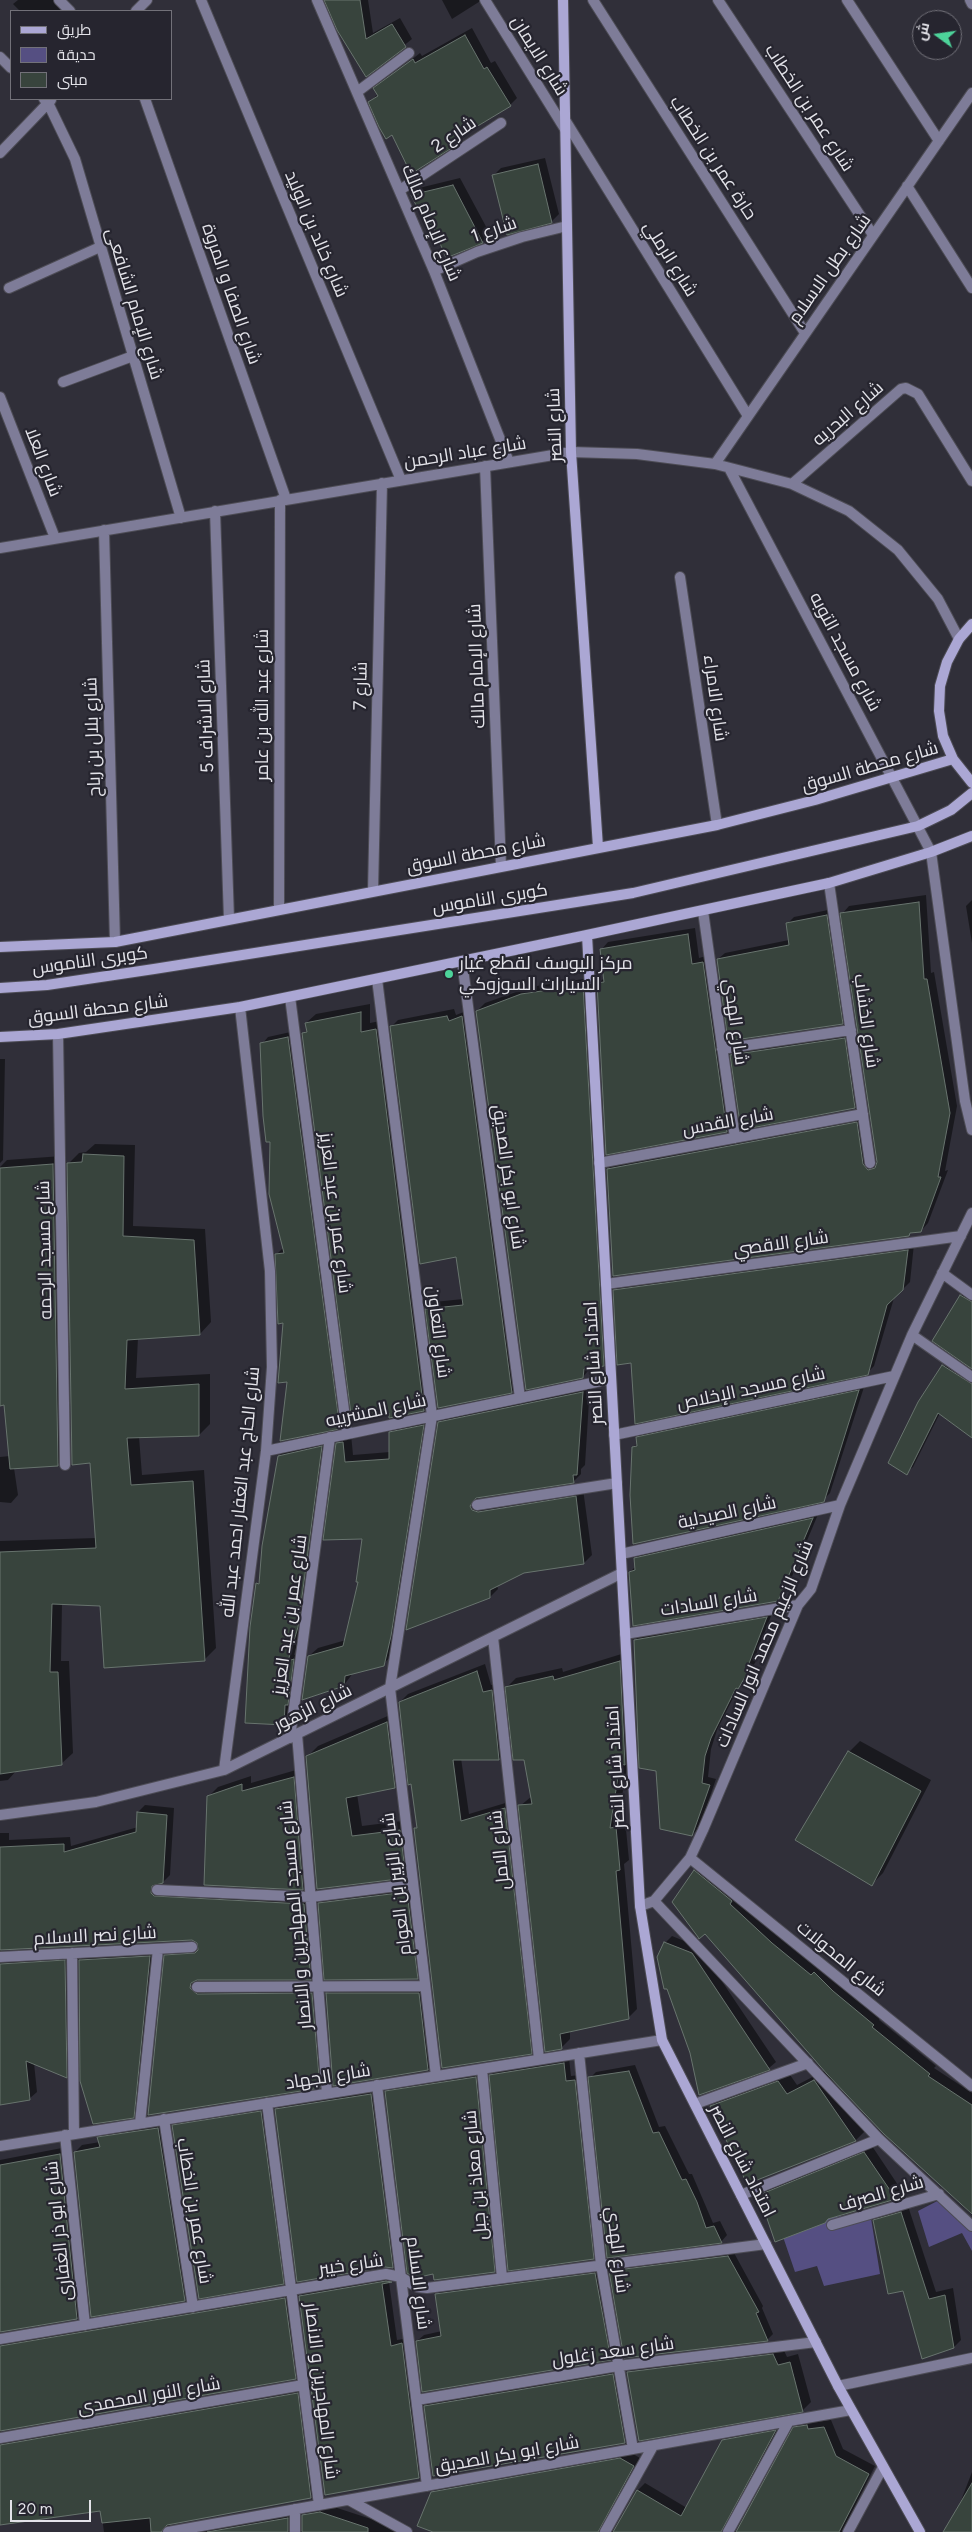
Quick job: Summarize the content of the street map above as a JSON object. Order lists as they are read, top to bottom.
{
  "streets": {
    "street": [
      "شارع الايمان",
      "شارع عمر بن الخطاب",
      "شارع 2",
      "حارة عمر بن الخطاب",
      "شارع الإمام مالك",
      "شارع 1",
      "شارع خالد بن الوليد",
      "شارع الرملي",
      "شارع بطل الاسلام",
      "شارع الصفا و المروة",
      "شارع الإمام الشافعى",
      "شارع البحريه",
      "شارع النصر",
      "شارع عباد الرحمن",
      "شارع العلا",
      "شارع مسجد التوبه",
      "شارع 7",
      "شارع الامراء",
      "شارع عبد الله بن عامر",
      "شارع الاشراف 5",
      "شارع بلال بن رباح",
      "شارع محطة السوق",
      "كوبرى الناموس",
      "شارع الخشاب",
      "شارع الهدي",
      "شارع القدس",
      "شارع ابو بكر الصديق",
      "شارع عمر بن عبد العزيز",
      "شارع الاقصي",
      "شارع مسجد الرحمه",
      "شارع التعاون",
      "امتداد شارع النصر",
      "شارع مسجد الإخلاص",
      "شارع المشربيه",
      "شارع الحاج عبد الغفار احمد عبد الله",
      "شارع الصيدلية",
      "شارع السادات",
      "شارع الزعيم محمد انور السادات",
      "شارع الزهور",
      "شارع الامل",
      "شارع الزبير بن العوام",
      "شارع مسجد المهاجرين و الانصار",
      "شارع نصر الاسلام",
      "شارع المحولات",
      "شارع الجهاد",
      "شارع معاذ بن جبل",
      "شارع الصرف",
      "شارع ابو ذر الغفارى",
      "شارع خيبر",
      "شارع الاسلام",
      "شارع سعد زغلول",
      "شارع المهاجرين و الانصار",
      "شارع النور المحمدى"
    ]
  },
  "crossings": [
    ["شارع الايمان", "شارع الرملي"],
    ["شارع الايمان", "شارع النصر"],
    ["شارع عمر بن الخطاب", "شارع بطل الاسلام"],
    ["شارع عمر بن الخطاب", "شارع الجهاد"],
    ["شارع عمر بن الخطاب", "شارع خيبر"],
    ["شارع 2", "شارع الإمام مالك"],
    ["حارة عمر بن الخطاب", "شارع بطل الاسلام"],
    ["شارع الإمام مالك", "شارع 1"],
    ["شارع الإمام مالك", "شارع عباد الرحمن"],
    ["شارع الإمام مالك", "شارع محطة السوق"],
    ["شارع 1", "شارع النصر"],
    ["شارع خالد بن الوليد", "شارع عباد الرحمن"],
    ["شارع الرملي", "شارع بطل الاسلام"],
    ["شارع الرملي", "شارع النصر"],
    ["شارع بطل الاسلام", "شارع عباد الرحمن"],
    ["شارع الصفا و المروة", "شارع عباد الرحمن"],
    ["شارع الصفا و المروة", "شارع عبد الله بن عامر"],
    ["شارع الإمام الشافعى", "شارع عباد الرحمن"],
    ["شارع البحريه", "شارع عباد الرحمن"],
    ["شارع النصر", "شارع عباد الرحمن"],
    ["شارع النصر", "شارع محطة السوق"],
    ["شارع عباد الرحمن", "شارع العلا"],
    ["شارع عباد الرحمن", "شارع مسجد التوبه"],
    ["شارع عباد الرحمن", "شارع 7"],
    ["شارع عباد الرحمن", "شارع عبد الله بن عامر"],
    ["شارع عباد الرحمن", "شارع الاشراف 5"],
    ["شارع عباد الرحمن", "شارع بلال بن رباح"],
    ["شارع عباد الرحمن", "شارع محطة السوق"],
    ["شارع مسجد التوبه", "شارع محطة السوق"],
    ["شارع مسجد التوبه", "كوبرى الناموس"],
    ["شارع 7", "شارع محطة السوق"],
    ["شارع الامراء", "شارع محطة السوق"],
    ["شارع عبد الله بن عامر", "شارع محطة السوق"],
    ["شارع الاشراف 5", "شارع محطة السوق"],
    ["شارع بلال بن رباح", "شارع محطة السوق"],
    ["شارع محطة السوق", "شارع الخشاب"],
    ["شارع محطة السوق", "شارع الهدي"],
    ["شارع محطة السوق", "شارع ابو بكر الصديق"],
    ["شارع محطة السوق", "شارع عمر بن عبد العزيز"],
    ["شارع محطة السوق", "شارع مسجد الرحمه"],
    ["شارع محطة السوق", "شارع التعاون"],
    ["شارع محطة السوق", "امتداد شارع النصر"],
    ["شارع محطة السوق", "شارع الحاج عبد الغفار احمد عبد الله"],
    ["شارع الخشاب", "شارع القدس"],
    ["شارع الهدي", "شارع القدس"],
    ["شارع الهدي", "شارع ابو بكر الصديق"],
    ["شارع الهدي", "شارع الجهاد"],
    ["شارع الهدي", "شارع خيبر"],
    ["شارع الهدي", "شارع سعد زغلول"],
    ["شارع القدس", "امتداد شارع النصر"],
    ["شارع ابو بكر الصديق", "امتداد شارع النصر"],
    ["شارع ابو بكر الصديق", "شارع المشربيه"],
    ["شارع ابو بكر الصديق", "شارع الاسلام"],
    ["شارع ابو بكر الصديق", "شارع المهاجرين و الانصار"],
    ["شارع عمر بن عبد العزيز", "شارع المشربيه"],
    ["شارع عمر بن عبد العزيز", "شارع الزهور"],
    ["شارع عمر بن عبد العزيز", "شارع مسجد المهاجرين و الانصار"],
    ["شارع الاقصي", "امتداد شارع النصر"],
    ["شارع الاقصي", "شارع الزعيم محمد انور السادات"],
    ["شارع التعاون", "شارع المشربيه"],
    ["شارع التعاون", "شارع الزهور"],
    ["شارع التعاون", "شارع الزبير بن العوام"],
    ["امتداد شارع النصر", "شارع مسجد الإخلاص"],
    ["امتداد شارع النصر", "شارع المشربيه"],
    ["امتداد شارع النصر", "شارع الصيدلية"],
    ["امتداد شارع النصر", "شارع السادات"],
    ["امتداد شارع النصر", "شارع الزهور"],
    ["امتداد شارع النصر", "شارع الجهاد"],
    ["امتداد شارع النصر", "شارع خيبر"],
    ["امتداد شارع النصر", "شارع سعد زغلول"],
    ["شارع مسجد الإخلاص", "شارع الزعيم محمد انور السادات"],
    ["شارع المشربيه", "شارع الحاج عبد الغفار احمد عبد الله"],
    ["شارع الحاج عبد الغفار احمد عبد الله", "شارع الزهور"],
    ["شارع الصيدلية", "شارع الزعيم محمد انور السادات"],
    ["شارع السادات", "شارع الزعيم محمد انور السادات"],
    ["شارع الزعيم محمد انور السادات", "شارع المحولات"],
    ["شارع الزهور", "شارع الامل"],
    ["شارع الزهور", "شارع الزبير بن العوام"],
    ["شارع الزهور", "شارع مسجد المهاجرين و الانصار"],
    ["شارع الامل", "شارع الجهاد"],
    ["شارع الزبير بن العوام", "شارع الجهاد"],
    ["شارع مسجد المهاجرين و الانصار", "شارع الجهاد"],
    ["شارع نصر الاسلام", "شارع ابو ذر الغفارى"],
    ["شارع الجهاد", "شارع معاذ بن جبل"],
    ["شارع الجهاد", "شارع ابو ذر الغفارى"],
    ["شارع الجهاد", "شارع الاسلام"],
    ["شارع الجهاد", "شارع المهاجرين و الانصار"],
    ["شارع معاذ بن جبل", "شارع خيبر"],
    ["شارع ابو ذر الغفارى", "شارع خيبر"],
    ["شارع خيبر", "شارع الاسلام"],
    ["شارع خيبر", "شارع المهاجرين و الانصار"],
    ["شارع الاسلام", "شارع سعد زغلول"],
    ["شارع المهاجرين و الانصار", "شارع النور المحمدى"]
  ],
  "places": ["مركز اليوسف لقطع غيار السيارات السوزوكي"],
  "legend": ["طريق", "حديقة", "مبنى"],
  "scale_bar": "20 m",
  "north": "left"
}
